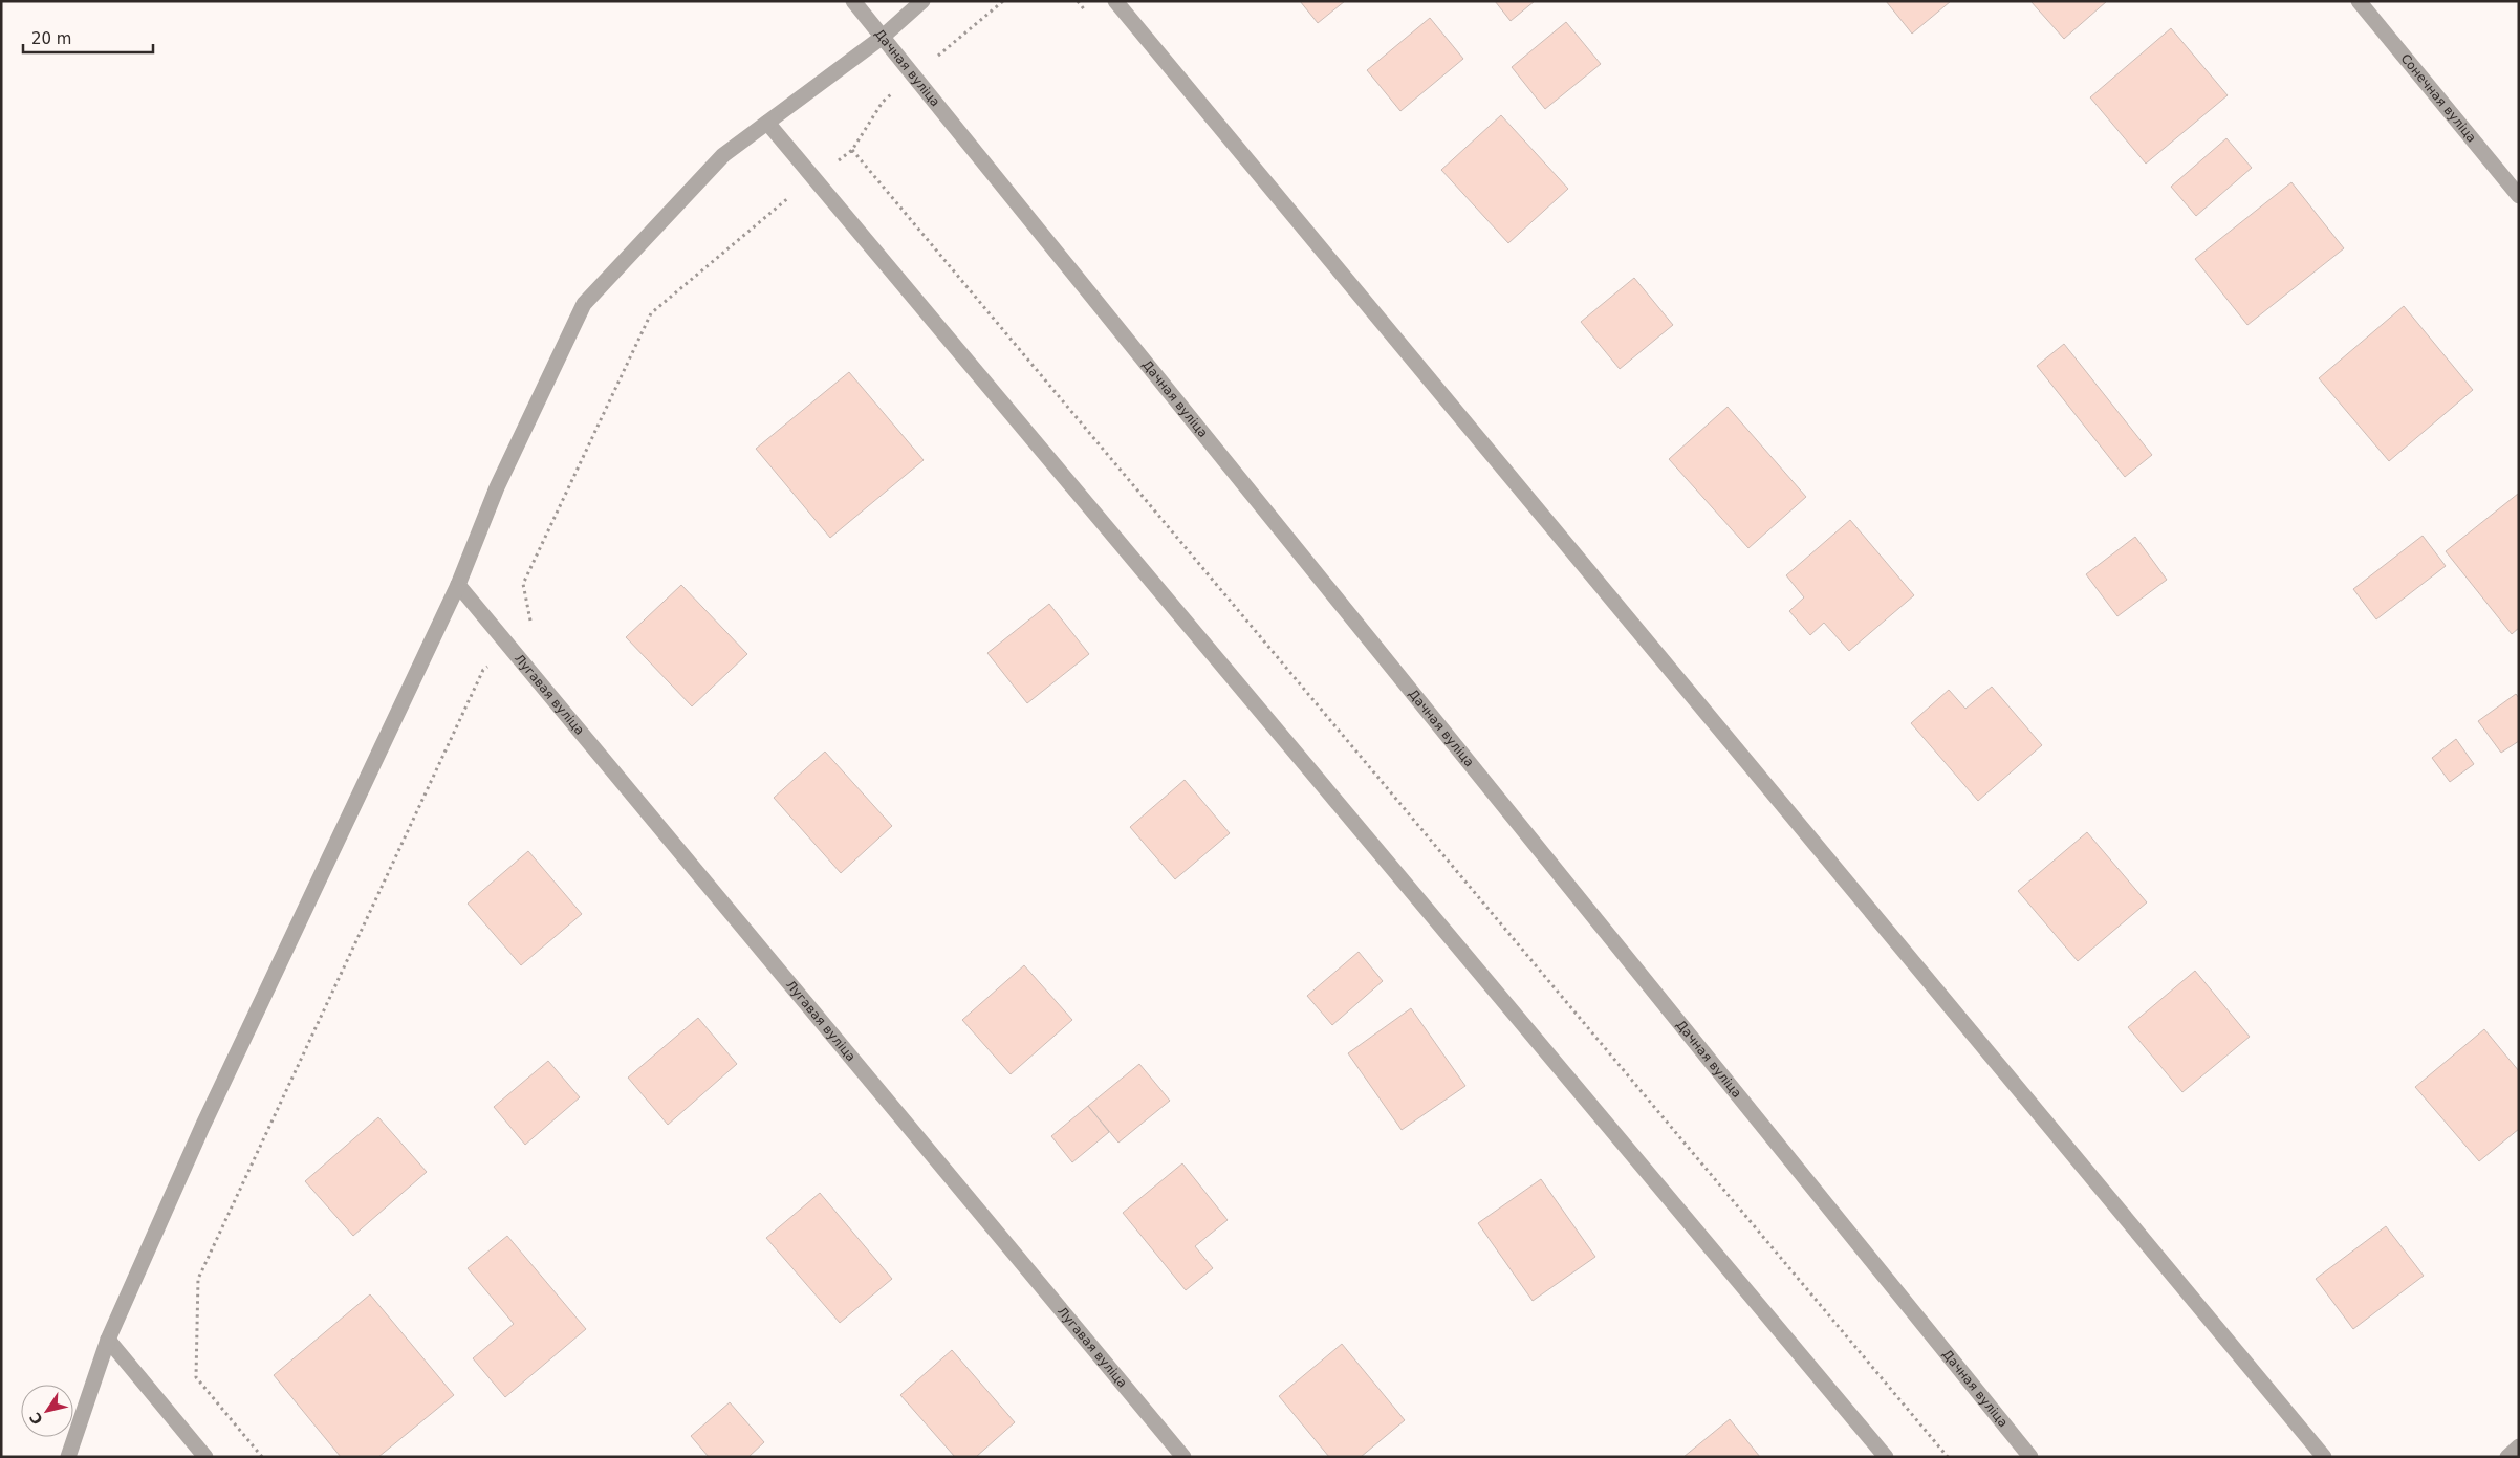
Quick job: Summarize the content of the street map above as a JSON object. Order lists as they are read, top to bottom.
{
  "streets": {
    "street": ["Дачная вуліца", "Сонечная вуліца", "Лугавая вуліца"]
  },
  "scale_bar": "20 m",
  "north": "bottom left"
}
